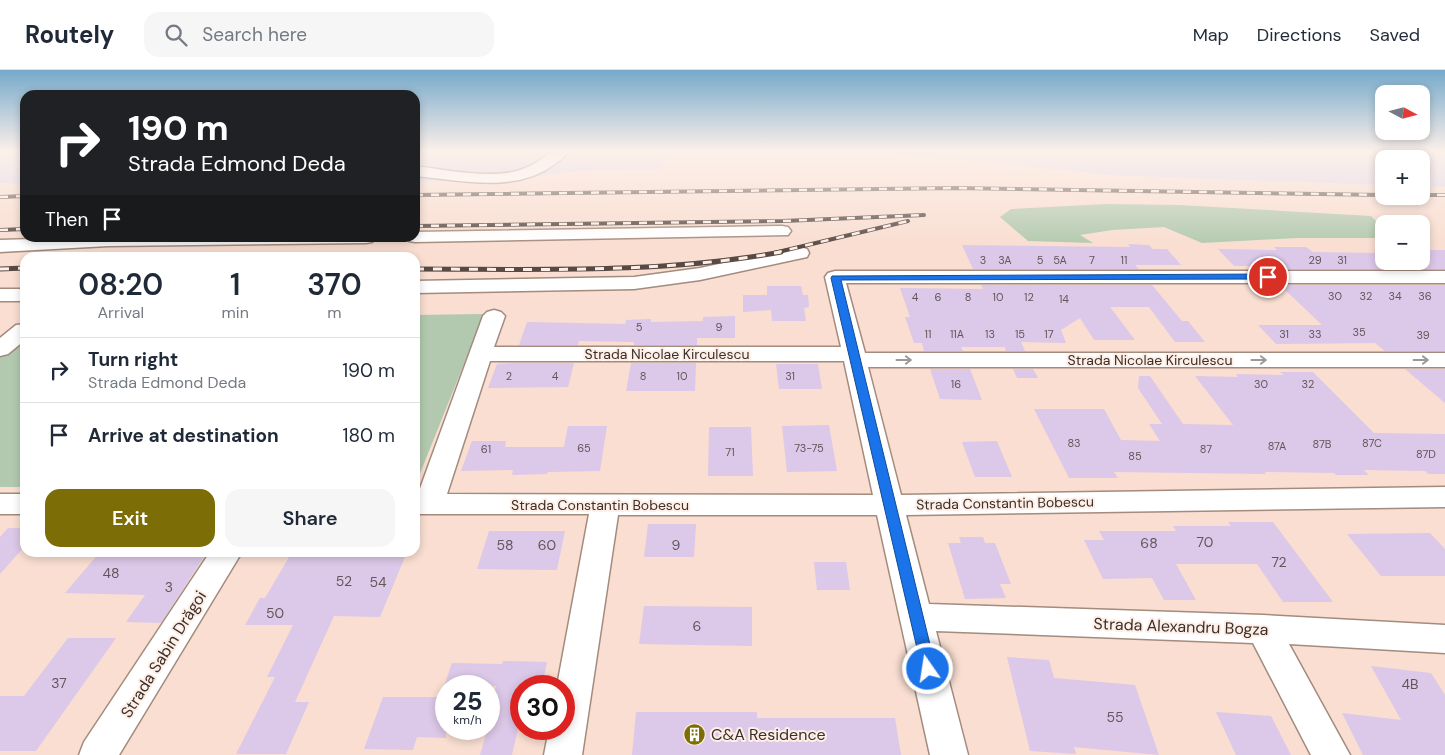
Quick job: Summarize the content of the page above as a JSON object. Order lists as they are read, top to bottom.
{
  "streets": {
    "street": [
      "Strada Nicolae Kirculescu",
      "Strada Constantin Bobescu",
      "Strada Alexandru Bogza",
      "Strada Sabin Drăgoi"
    ]
  },
  "one_way": ["Strada Nicolae Kirculescu"],
  "places": {
    "building": ["C&A Residence"]
  },
  "house_numbers": [
    "3",
    "3A",
    "5",
    "5A",
    "7",
    "11",
    "29",
    "31",
    "30",
    "32",
    "34",
    "36",
    "4",
    "6",
    "8",
    "10",
    "12",
    "14",
    "5",
    "9",
    "35",
    "11",
    "11A",
    "13",
    "15",
    "17",
    "31",
    "33",
    "39",
    "2",
    "4",
    "8",
    "10",
    "31",
    "16",
    "30",
    "32",
    "83",
    "87C",
    "87B",
    "87A",
    "65",
    "73-75",
    "61",
    "87",
    "71",
    "87D",
    "85",
    "70",
    "68",
    "58",
    "60",
    "9",
    "72",
    "48",
    "52",
    "54",
    "3",
    "50",
    "6",
    "37",
    "4B",
    "55"
  ],
  "north": "right",
  "page": {
    "header": "Routely",
    "search": "Search here",
    "nav": ["Map", "Directions", "Saved"],
    "map_buttons": ["+", "−"],
    "turn": ["190 m", "Strada Edmond Deda"],
    "then": "Then",
    "eta": [
      "08:20",
      "Arrival",
      "1",
      "min",
      "370",
      "m"
    ],
    "list": [
      {
        "name": "Turn right",
        "note": "Strada Edmond Deda",
        "value": "190 m"
      },
      {
        "name": "Arrive at destination",
        "value": "180 m"
      }
    ],
    "buttons": ["Exit", "Share"],
    "speed": "25 km/h",
    "limit": "30"
  }
}
